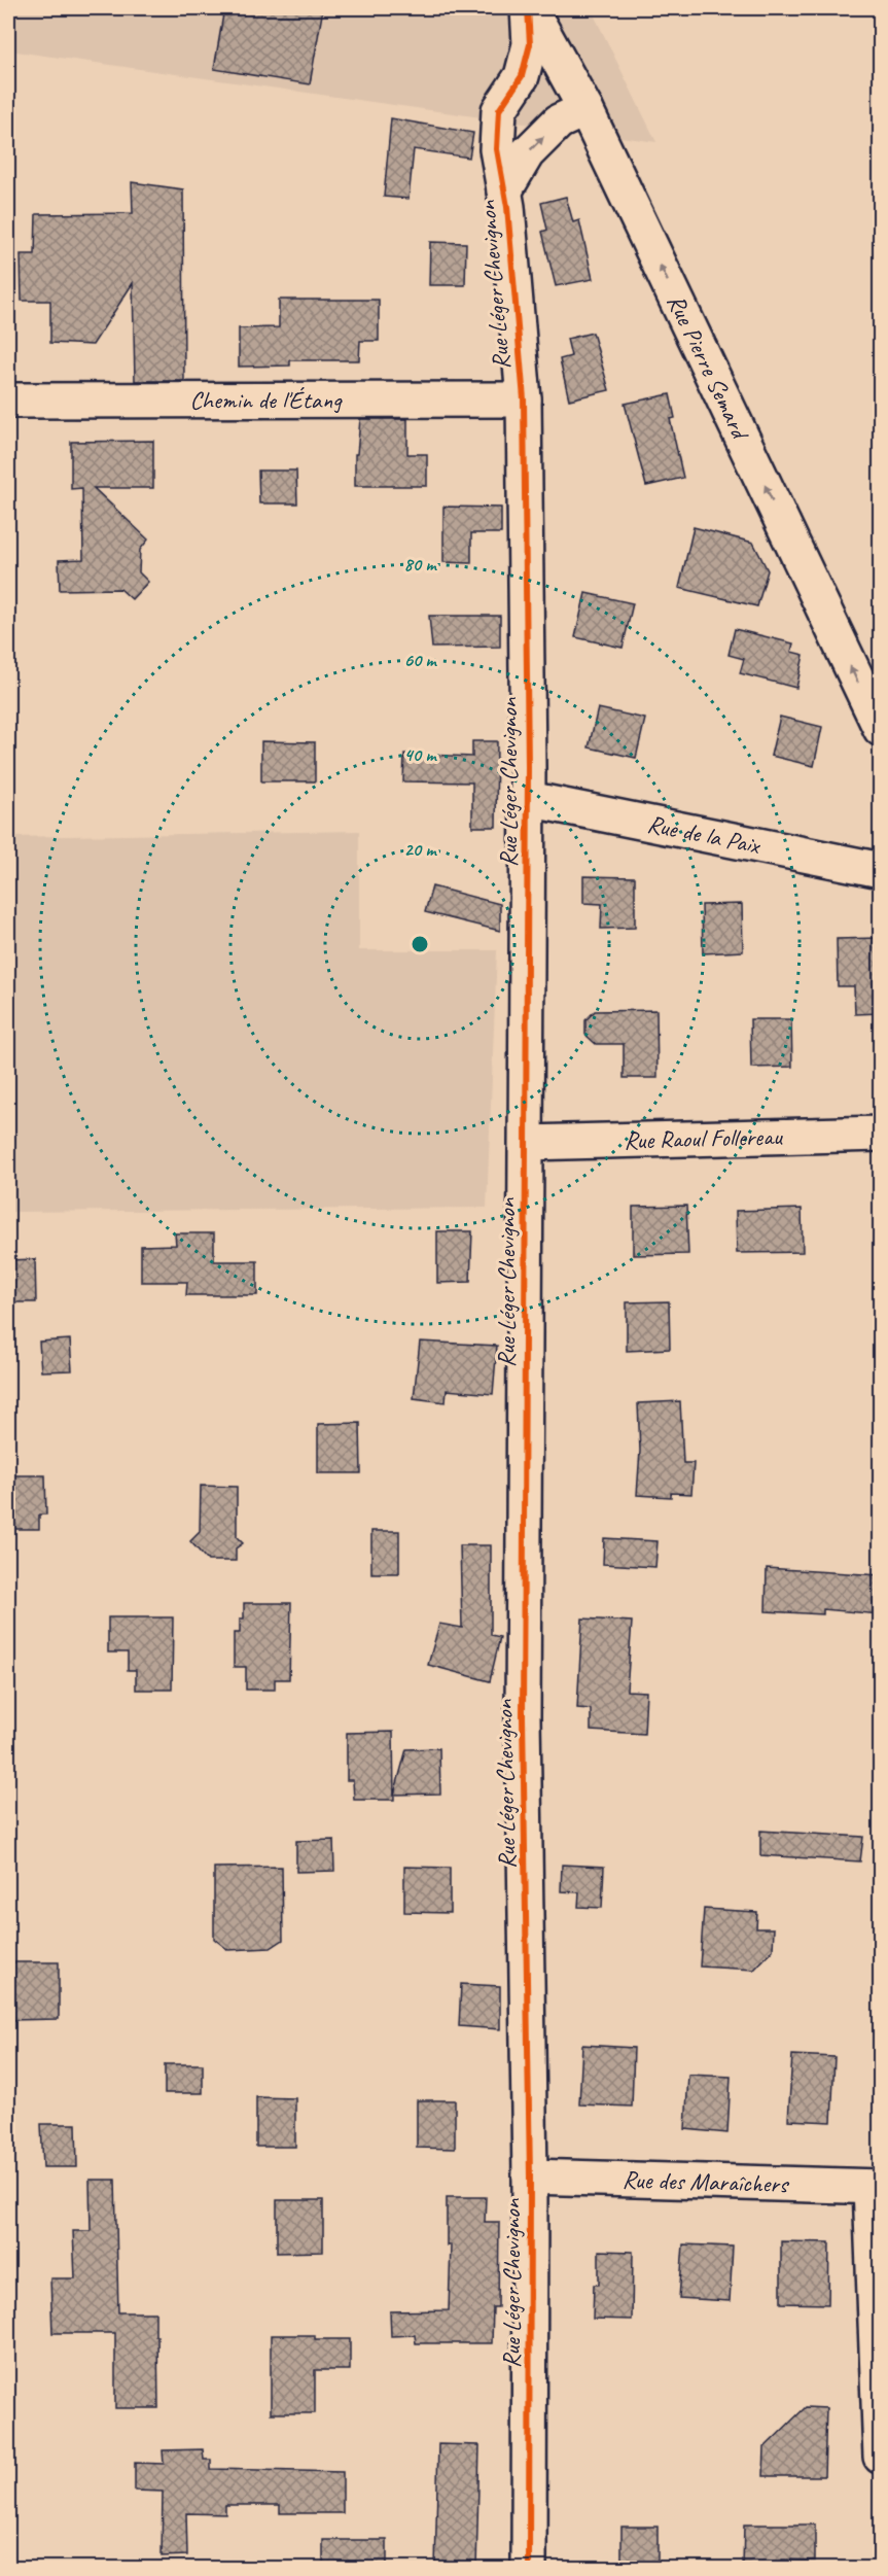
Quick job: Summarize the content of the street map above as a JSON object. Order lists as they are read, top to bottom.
{
  "streets": {
    "street": [
      "Rue Léger Chevignon",
      "Rue Pierre Semard",
      "Chemin de l'Étang",
      "Rue de la Paix",
      "Rue Raoul Follereau",
      "Rue des Maraîchers"
    ]
  },
  "crossings": [
    ["Rue Léger Chevignon", "Rue Pierre Semard"],
    ["Rue Léger Chevignon", "Chemin de l'Étang"],
    ["Rue Léger Chevignon", "Rue de la Paix"],
    ["Rue Léger Chevignon", "Rue Raoul Follereau"],
    ["Rue Léger Chevignon", "Rue des Maraîchers"]
  ],
  "one_way": ["Rue Pierre Semard"],
  "rings": [
    "80 m",
    "60 m",
    "40 m",
    "20 m"
  ]
}
